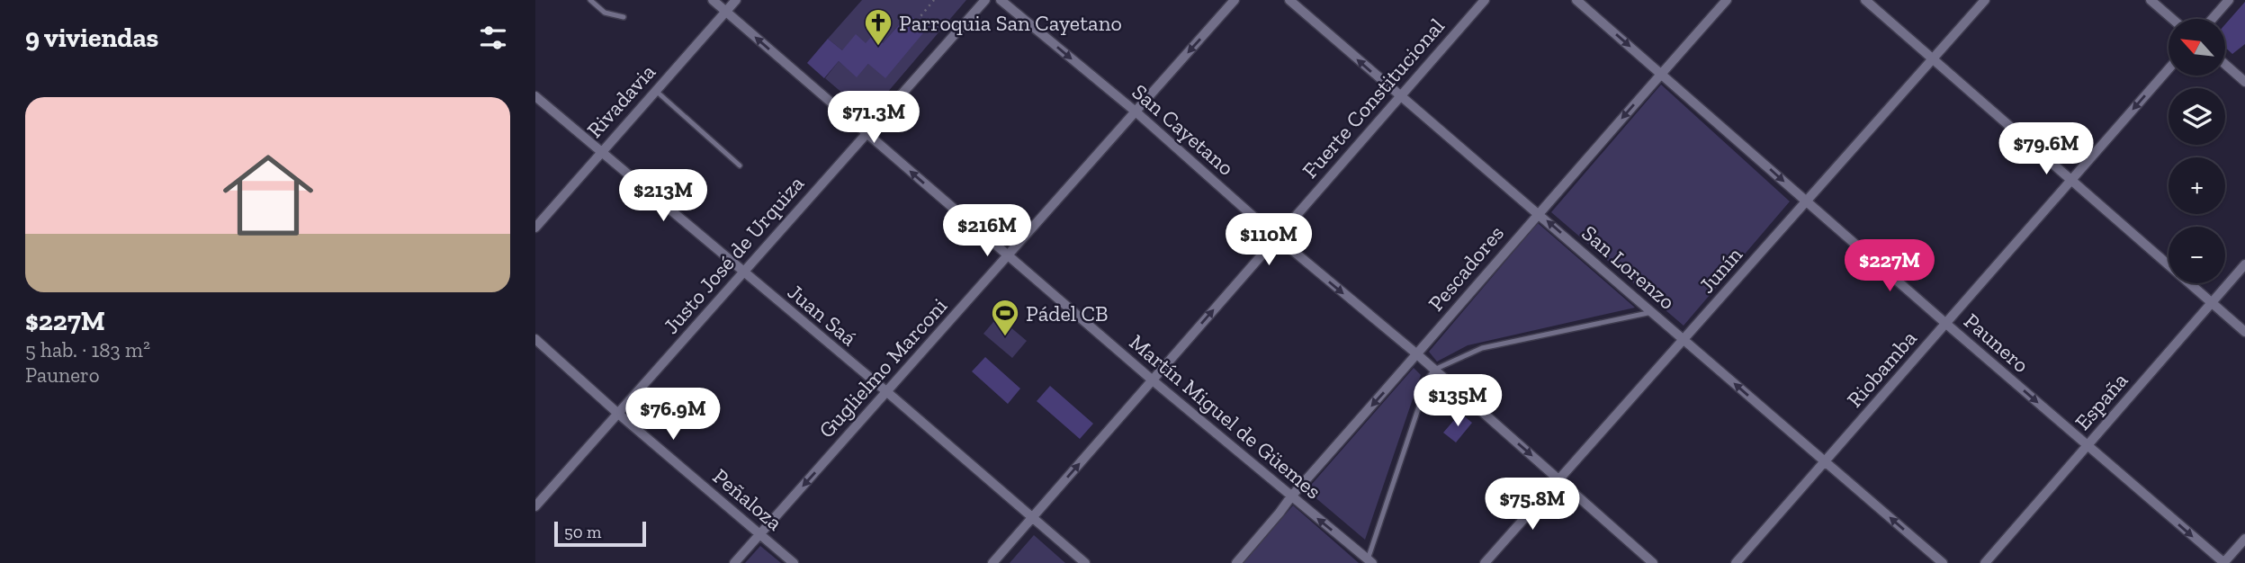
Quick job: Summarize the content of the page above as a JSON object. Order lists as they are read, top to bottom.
{
  "streets": {
    "street": [
      "Fuerte Constitucional",
      "Rivadavia",
      "San Cayetano",
      "Justo José de Urquiza",
      "San Lorenzo",
      "Pescadores",
      "Junín",
      "Juan Saá",
      "Paunero",
      "Guglielmo Marconi",
      "Riobamba",
      "España",
      "Martín Miguel de Güemes",
      "Peñaloza"
    ]
  },
  "crossings": [
    ["Fuerte Constitucional", "San Cayetano"],
    ["Fuerte Constitucional", "San Lorenzo"],
    ["Fuerte Constitucional", "Juan Saá"],
    ["Fuerte Constitucional", "Martín Miguel de Güemes"],
    ["Rivadavia", "Juan Saá"],
    ["Rivadavia", "Martín Miguel de Güemes"],
    ["San Cayetano", "Pescadores"],
    ["San Cayetano", "Junín"],
    ["San Cayetano", "Guglielmo Marconi"],
    ["Justo José de Urquiza", "Juan Saá"],
    ["Justo José de Urquiza", "Martín Miguel de Güemes"],
    ["Justo José de Urquiza", "Peñaloza"],
    ["San Lorenzo", "Pescadores"],
    ["San Lorenzo", "Junín"],
    ["San Lorenzo", "Riobamba"],
    ["Pescadores", "Paunero"],
    ["Pescadores", "Martín Miguel de Güemes"],
    ["Junín", "Paunero"],
    ["Juan Saá", "Guglielmo Marconi"],
    ["Paunero", "Riobamba"],
    ["Paunero", "España"],
    ["Guglielmo Marconi", "Martín Miguel de Güemes"],
    ["Guglielmo Marconi", "Peñaloza"]
  ],
  "one_way": [
    "Fuerte Constitucional",
    "San Cayetano",
    "San Lorenzo",
    "Pescadores",
    "Paunero",
    "Guglielmo Marconi",
    "Martín Miguel de Güemes"
  ],
  "places": {
    "church": ["Parroquia San Cayetano"],
    "sports": ["Pádel CB"]
  },
  "scale_bar": "50 m",
  "north": "top left",
  "page": {
    "heading": "9 viviendas",
    "map_buttons": ["+", "−"],
    "list": [
      {
        "name": "$227M",
        "note": "5 hab. · 183 m² · Paunero"
      }
    ],
    "price": [
      "$71.3M",
      "$79.6M",
      "$213M",
      "$216M",
      "$110M",
      "$227M",
      "$135M",
      "$76.9M",
      "$75.8M"
    ],
    "scale": "50 m"
  }
}
